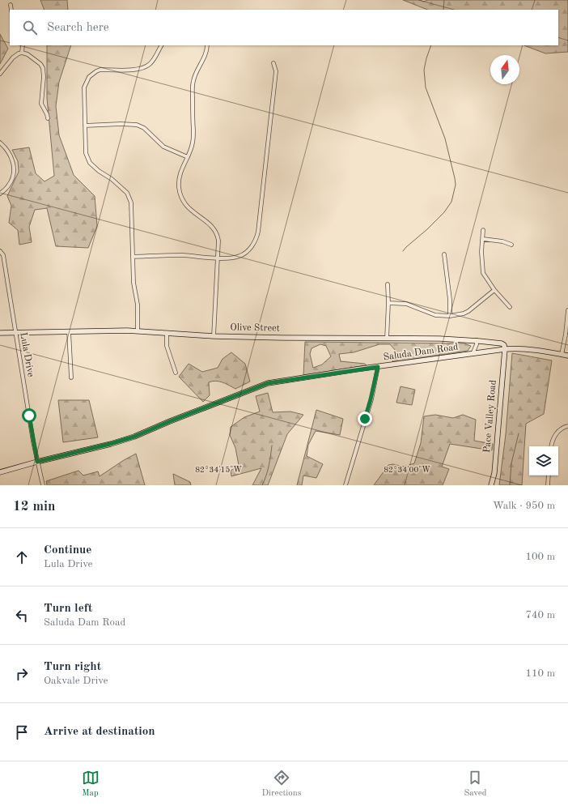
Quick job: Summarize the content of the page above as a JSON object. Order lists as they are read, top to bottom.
{
  "streets": {
    "street": [
      "Olive Street",
      "Saluda Dam Road",
      "Lula Drive",
      "Pace Valley Road"
    ]
  },
  "crossings": [
    ["Olive Street", "Saluda Dam Road"],
    ["Olive Street", "Lula Drive"],
    ["Olive Street", "Pace Valley Road"],
    ["Saluda Dam Road", "Lula Drive"],
    ["Saluda Dam Road", "Pace Valley Road"]
  ],
  "north": "top",
  "page": {
    "search": "Search here",
    "heading": ["12 min", "Walk · 950 m"],
    "list": [
      ["Continue", "Lula Drive", "100 m"],
      ["Turn left", "Saluda Dam Road", "740 m"],
      ["Turn right", "Oakvale Drive", "110 m"],
      "Arrive at destination"
    ],
    "nav": ["Map", "Directions", "Saved"]
  },
  "coordinates": ["82°34'15\"W", "82°34'00\"W"]
}
